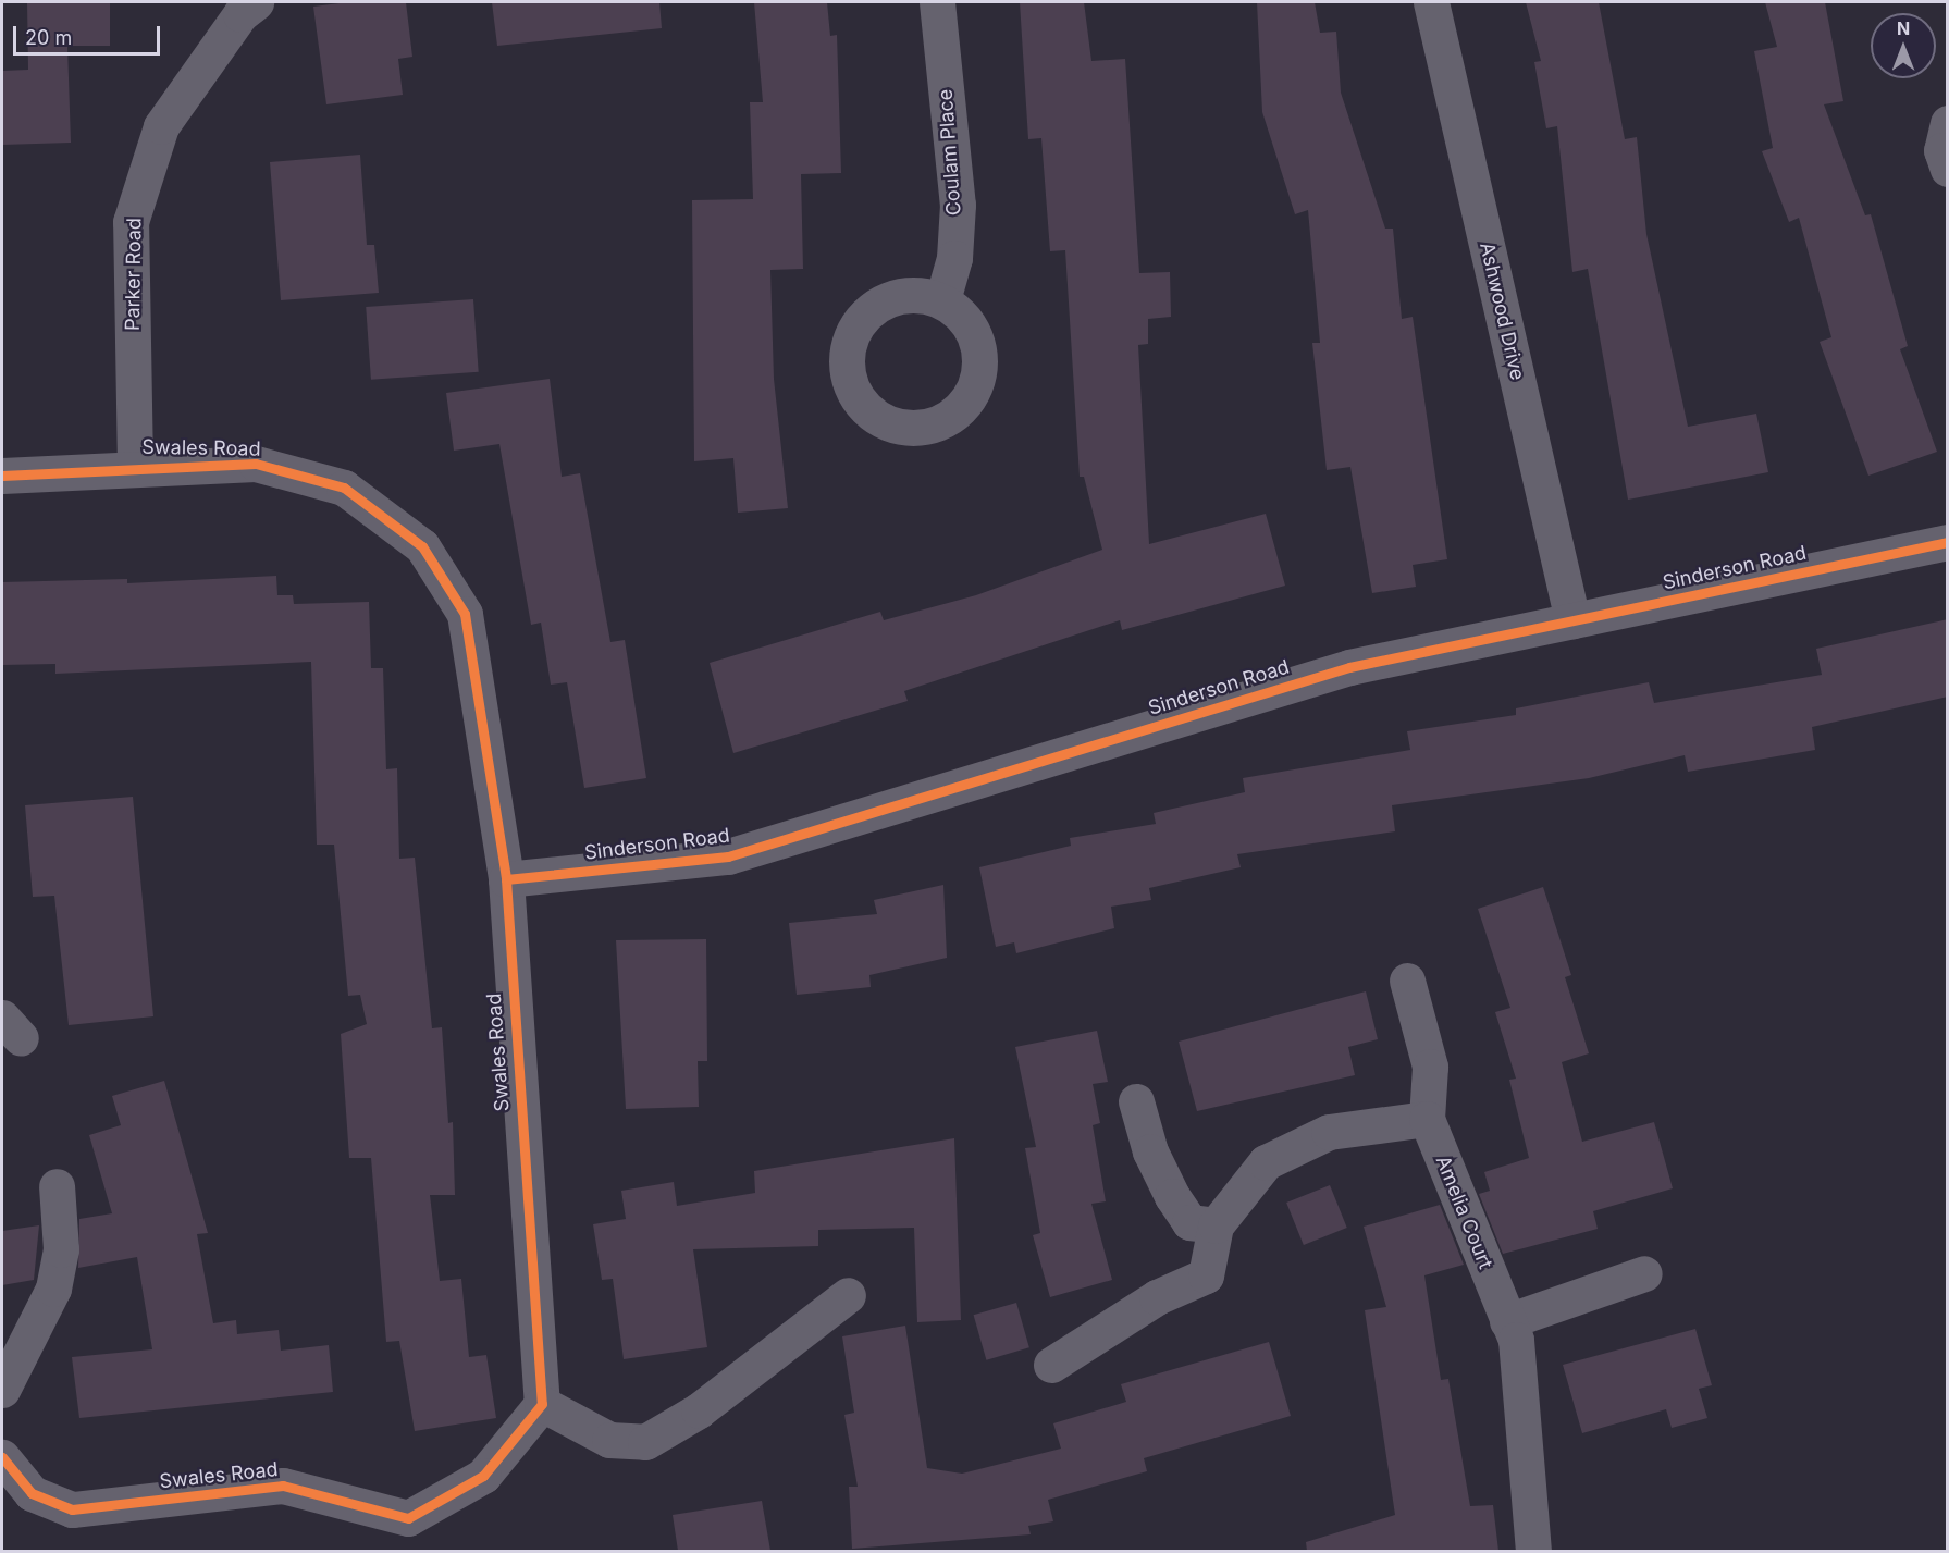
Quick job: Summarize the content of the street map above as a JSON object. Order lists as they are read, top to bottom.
{
  "streets": {
    "street": [
      "Coulam Place",
      "Parker Road",
      "Ashwood Drive",
      "Swales Road",
      "Sinderson Road",
      "Amelia Court"
    ]
  },
  "crossings": [
    ["Parker Road", "Swales Road"],
    ["Ashwood Drive", "Sinderson Road"],
    ["Swales Road", "Sinderson Road"]
  ],
  "scale_bar": "20 m",
  "north": "top"
}
